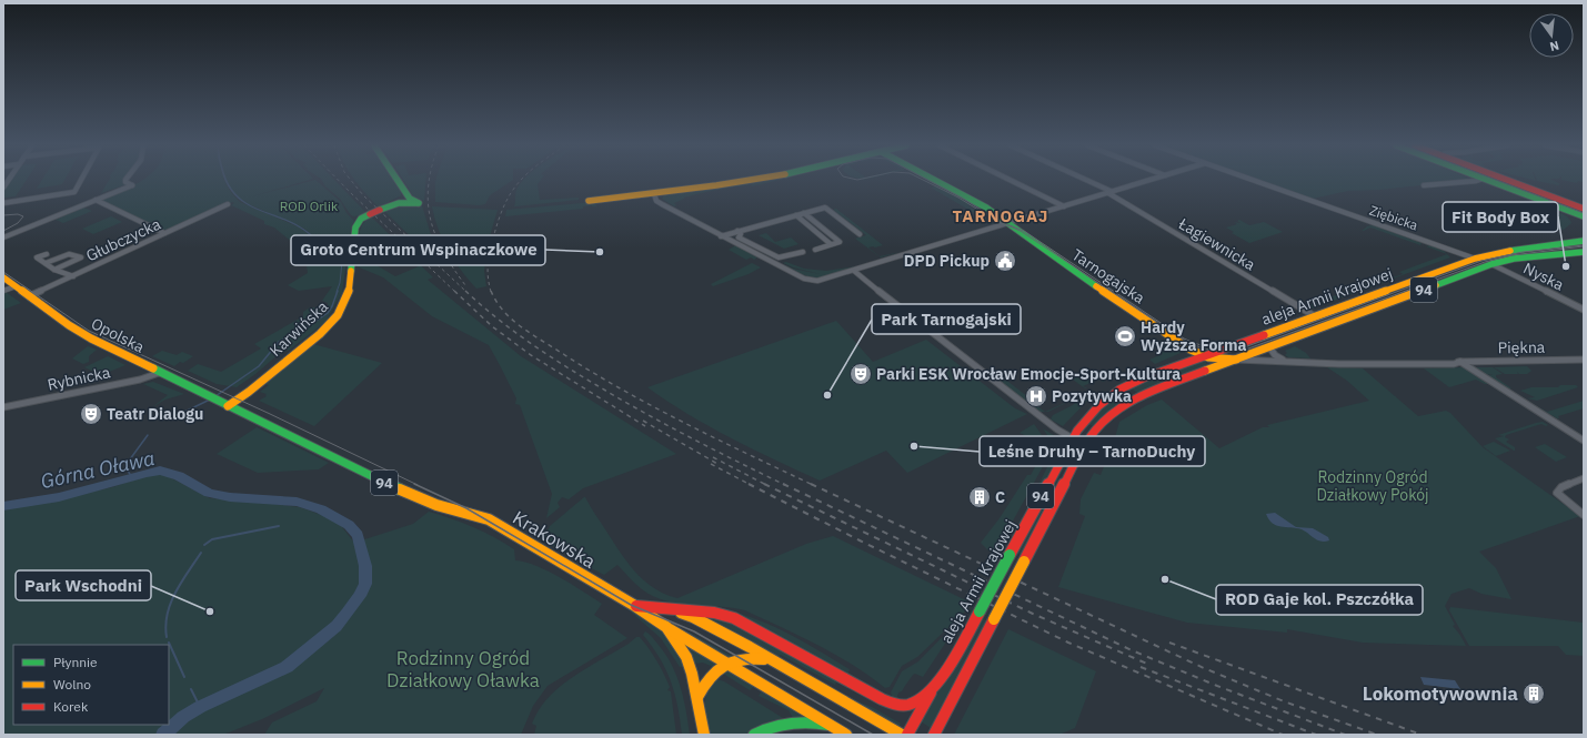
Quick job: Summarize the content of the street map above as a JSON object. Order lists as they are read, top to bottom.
{
  "streets": {
    "main road": [
      "Tarnogajska",
      "94",
      "aleja Armii Krajowej",
      "Karwińska",
      "Opolska",
      "Krakowska"
    ],
    "street": [
      "Ziębicka",
      "Głubczycka",
      "Łagiewnicka",
      "Nyska",
      "Piękna",
      "Rybnicka"
    ]
  },
  "crossings": [
    ["Ziębicka", "aleja Armii Krajowej"],
    ["Głubczycka", "Opolska"],
    ["Łagiewnicka", "aleja Armii Krajowej"],
    ["Tarnogajska", "aleja Armii Krajowej"],
    ["Nyska", "aleja Armii Krajowej"],
    ["94", "aleja Armii Krajowej"],
    ["94", "Krakowska"],
    ["aleja Armii Krajowej", "Piękna"],
    ["Karwińska", "Opolska"],
    ["Karwińska", "Krakowska"],
    ["Opolska", "Rybnicka"],
    ["Opolska", "Krakowska"]
  ],
  "districts": ["TARNOGAJ"],
  "water": ["Górna Oława"],
  "parks": ["ROD Orlik", "Rodzinny Ogród Działkowy Pokój", "Rodzinny Ogród Działkowy Oławka"],
  "places": {
    "other": [
      "Groto Centrum Wspinaczkowe",
      "Fit Body Box",
      "Park Tarnogajski",
      "Leśne Druhy – TarnoDuchy",
      "ROD Gaje kol. Pszczółka",
      "Park Wschodni"
    ],
    "public building": ["DPD Pickup"],
    "sports": ["Hardy Wyższa Forma"],
    "theatre": ["Parki ESK Wrocław Emocje-Sport-Kultura", "Teatr Dialogu"],
    "hospital": ["Pozytywka"],
    "building": ["C", "Lokomotywownia"]
  },
  "legend": ["Płynnie", "Wolno", "Korek"],
  "north": "bottom"
}
